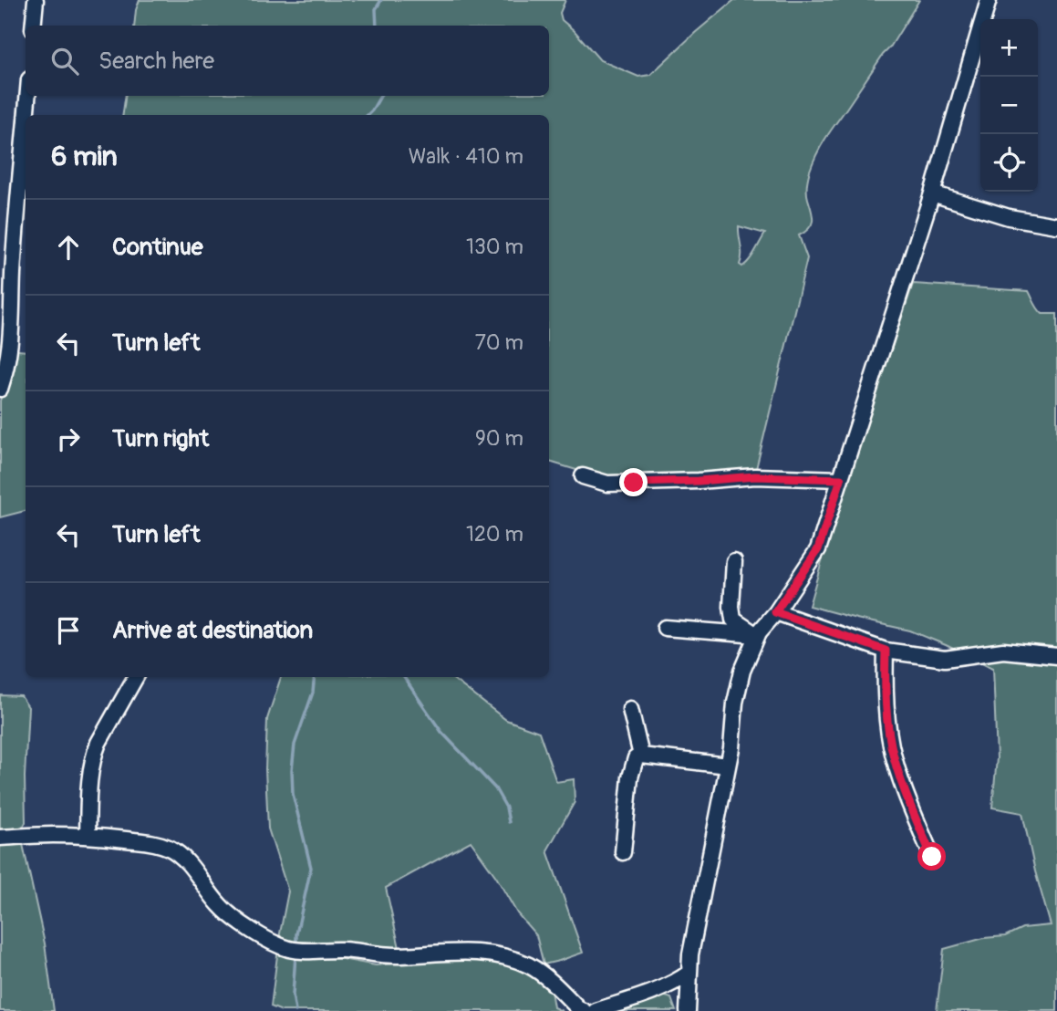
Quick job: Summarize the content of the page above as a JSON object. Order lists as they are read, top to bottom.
{
  "page": {
    "map_buttons": ["+", "−"],
    "search": "Search here",
    "heading": ["6 min", "Walk · 410 m"],
    "list": [
      ["Continue", "130 m"],
      ["Turn left", "70 m"],
      ["Turn right", "90 m"],
      ["Turn left", "120 m"],
      "Arrive at destination"
    ]
  }
}
